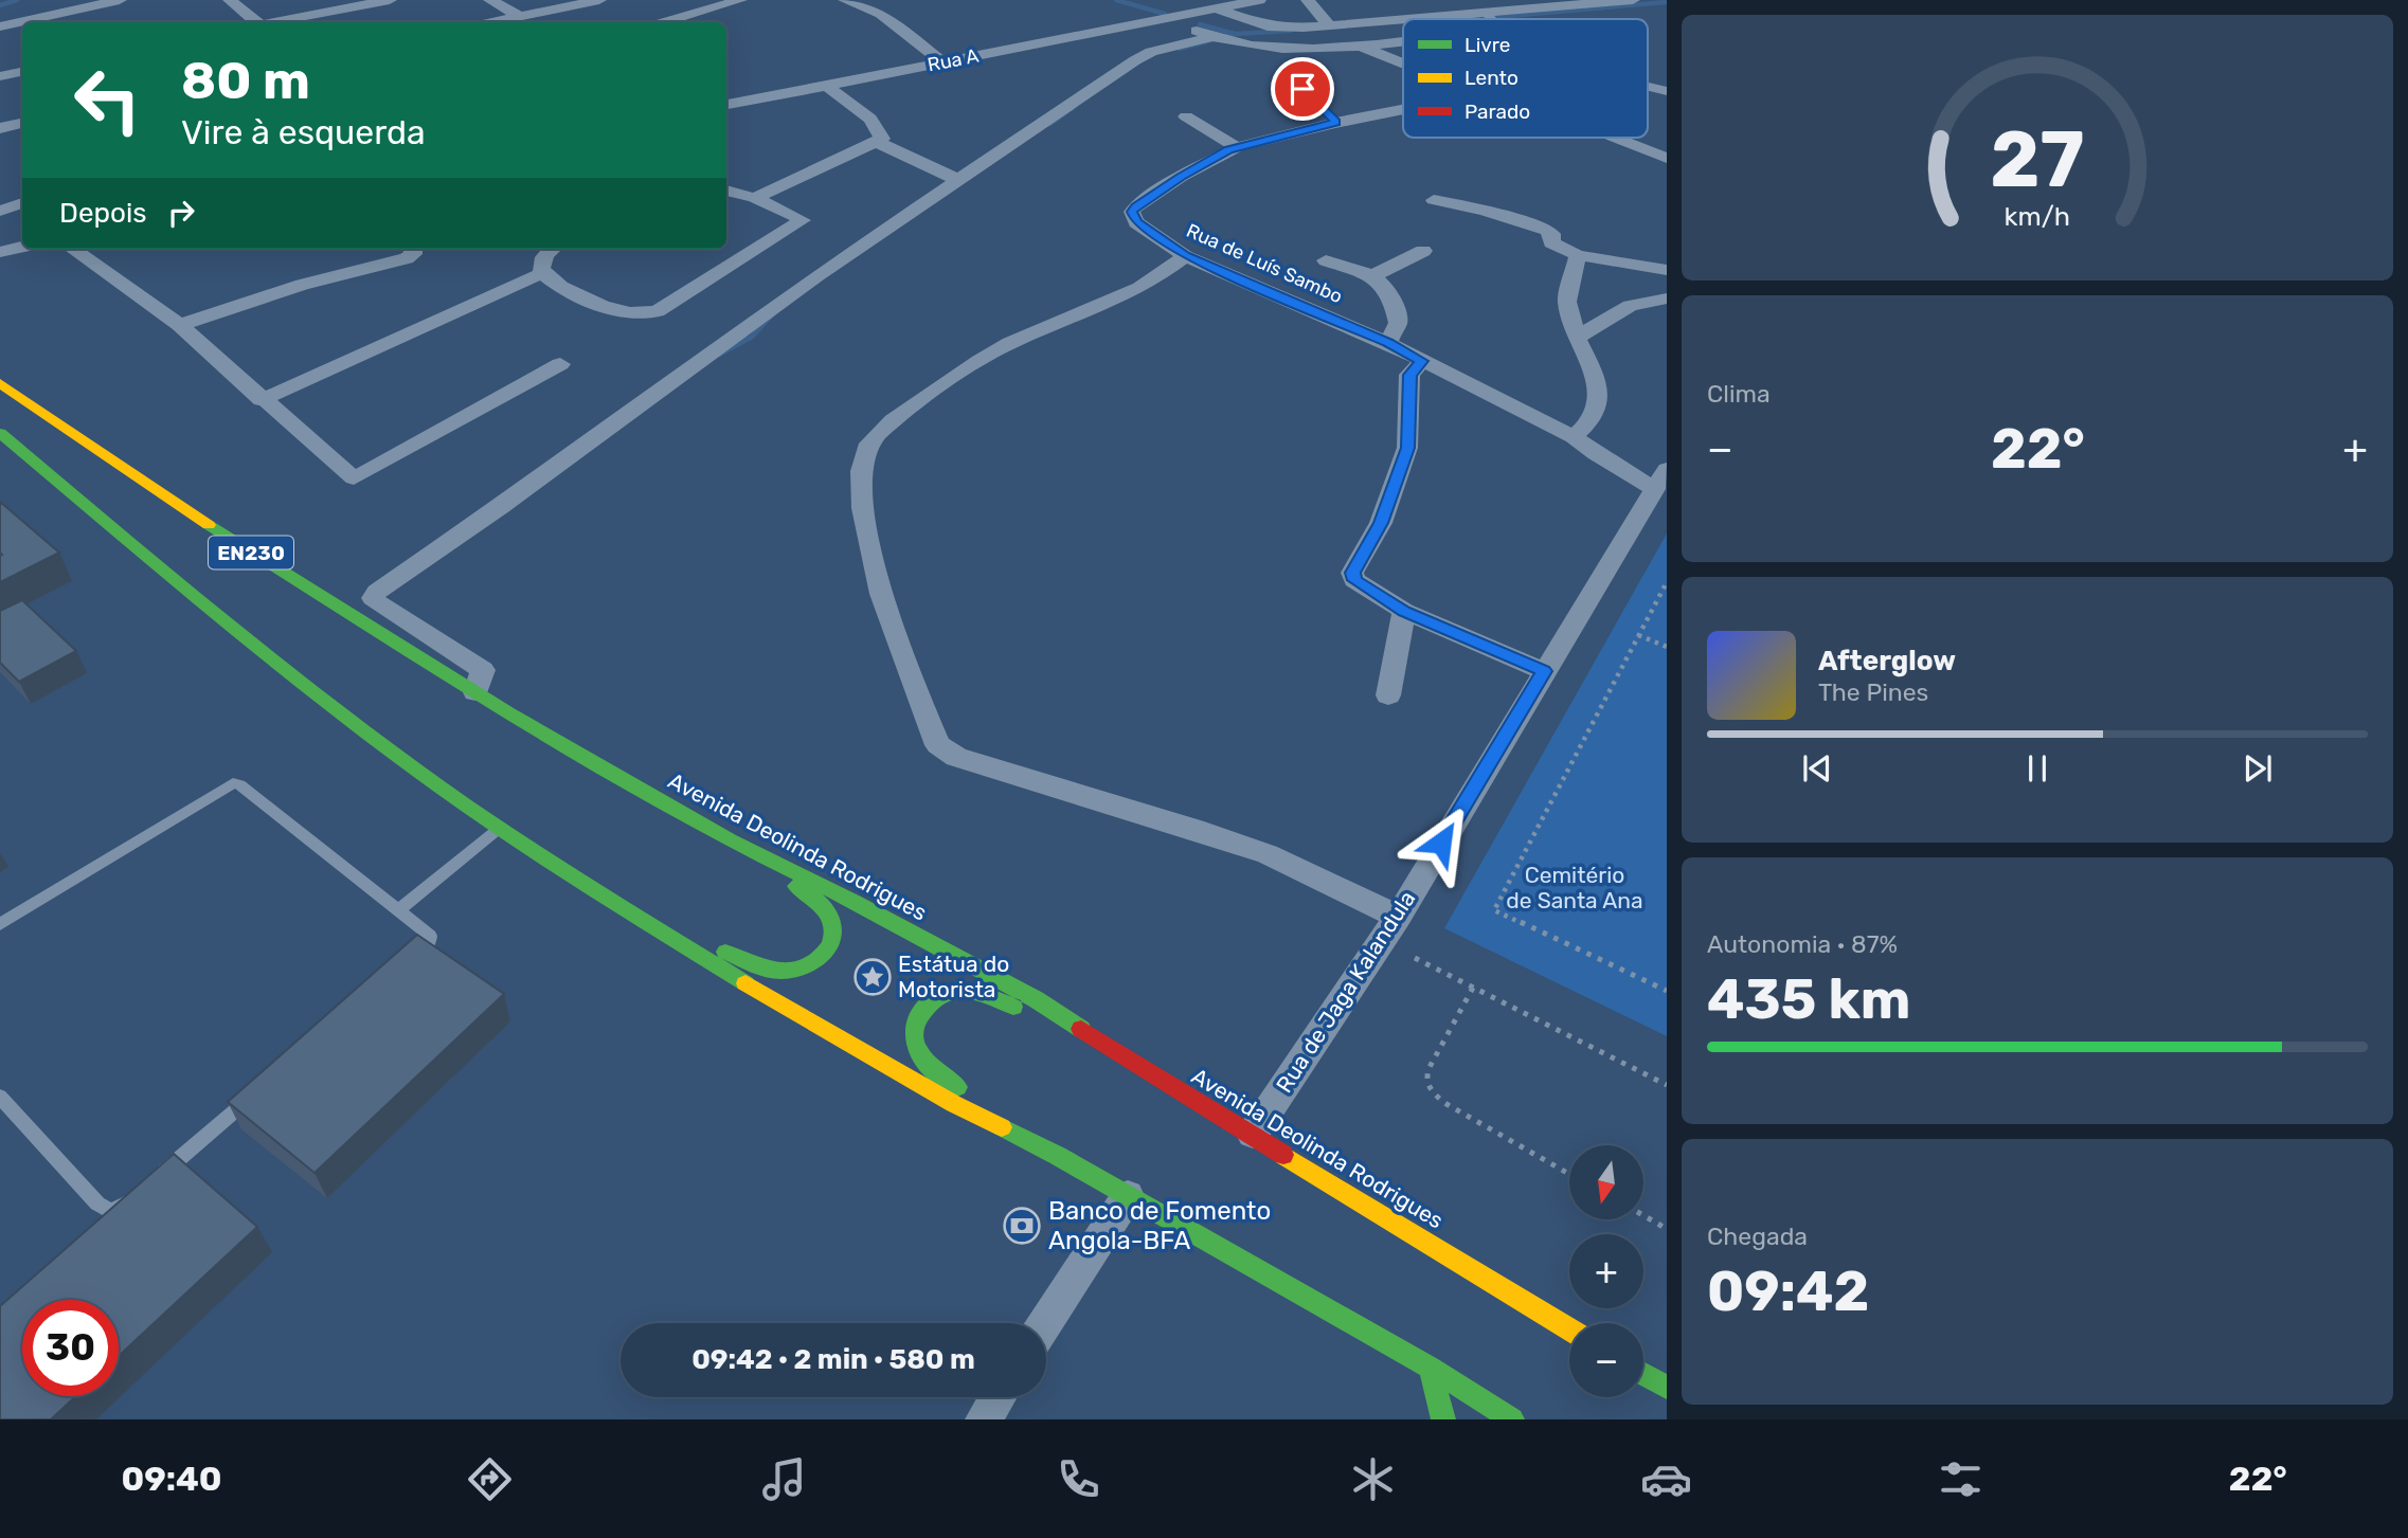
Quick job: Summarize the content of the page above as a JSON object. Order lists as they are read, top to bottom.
{
  "streets": {
    "main road": ["EN230", "Avenida Deolinda Rodrigues"],
    "street": ["Rua A", "Rua de Luís Sambo", "Rua de Jaga Kalandula"]
  },
  "crossings": [
    ["Rua de Luís Sambo", "Rua de Jaga Kalandula"],
    ["Avenida Deolinda Rodrigues", "Rua de Jaga Kalandula"]
  ],
  "parks": ["Cemitério de Santa Ana"],
  "places": {
    "place": ["Estátua do Motorista"],
    "bank": ["Banco de Fomento Angola-BFA"]
  },
  "legend": ["Livre", "Lento", "Parado"],
  "north": "bottom",
  "page": {
    "turn": ["80 m", "Vire à esquerda"],
    "then": "Depois",
    "tile": [
      "Clima",
      ["Autonomia · 87%", "435 km"],
      ["Chegada", "09:42"]
    ],
    "heat": ["−", "22°", "+"],
    "song": ["Afterglow", "The Pines"],
    "map_buttons": ["+", "−"],
    "limit": "30",
    "trip": "09:42 · 2 min · 580 m",
    "tabs": ["09:40", "22°"],
    "gauge": ["27", "km/h"]
  }
}
